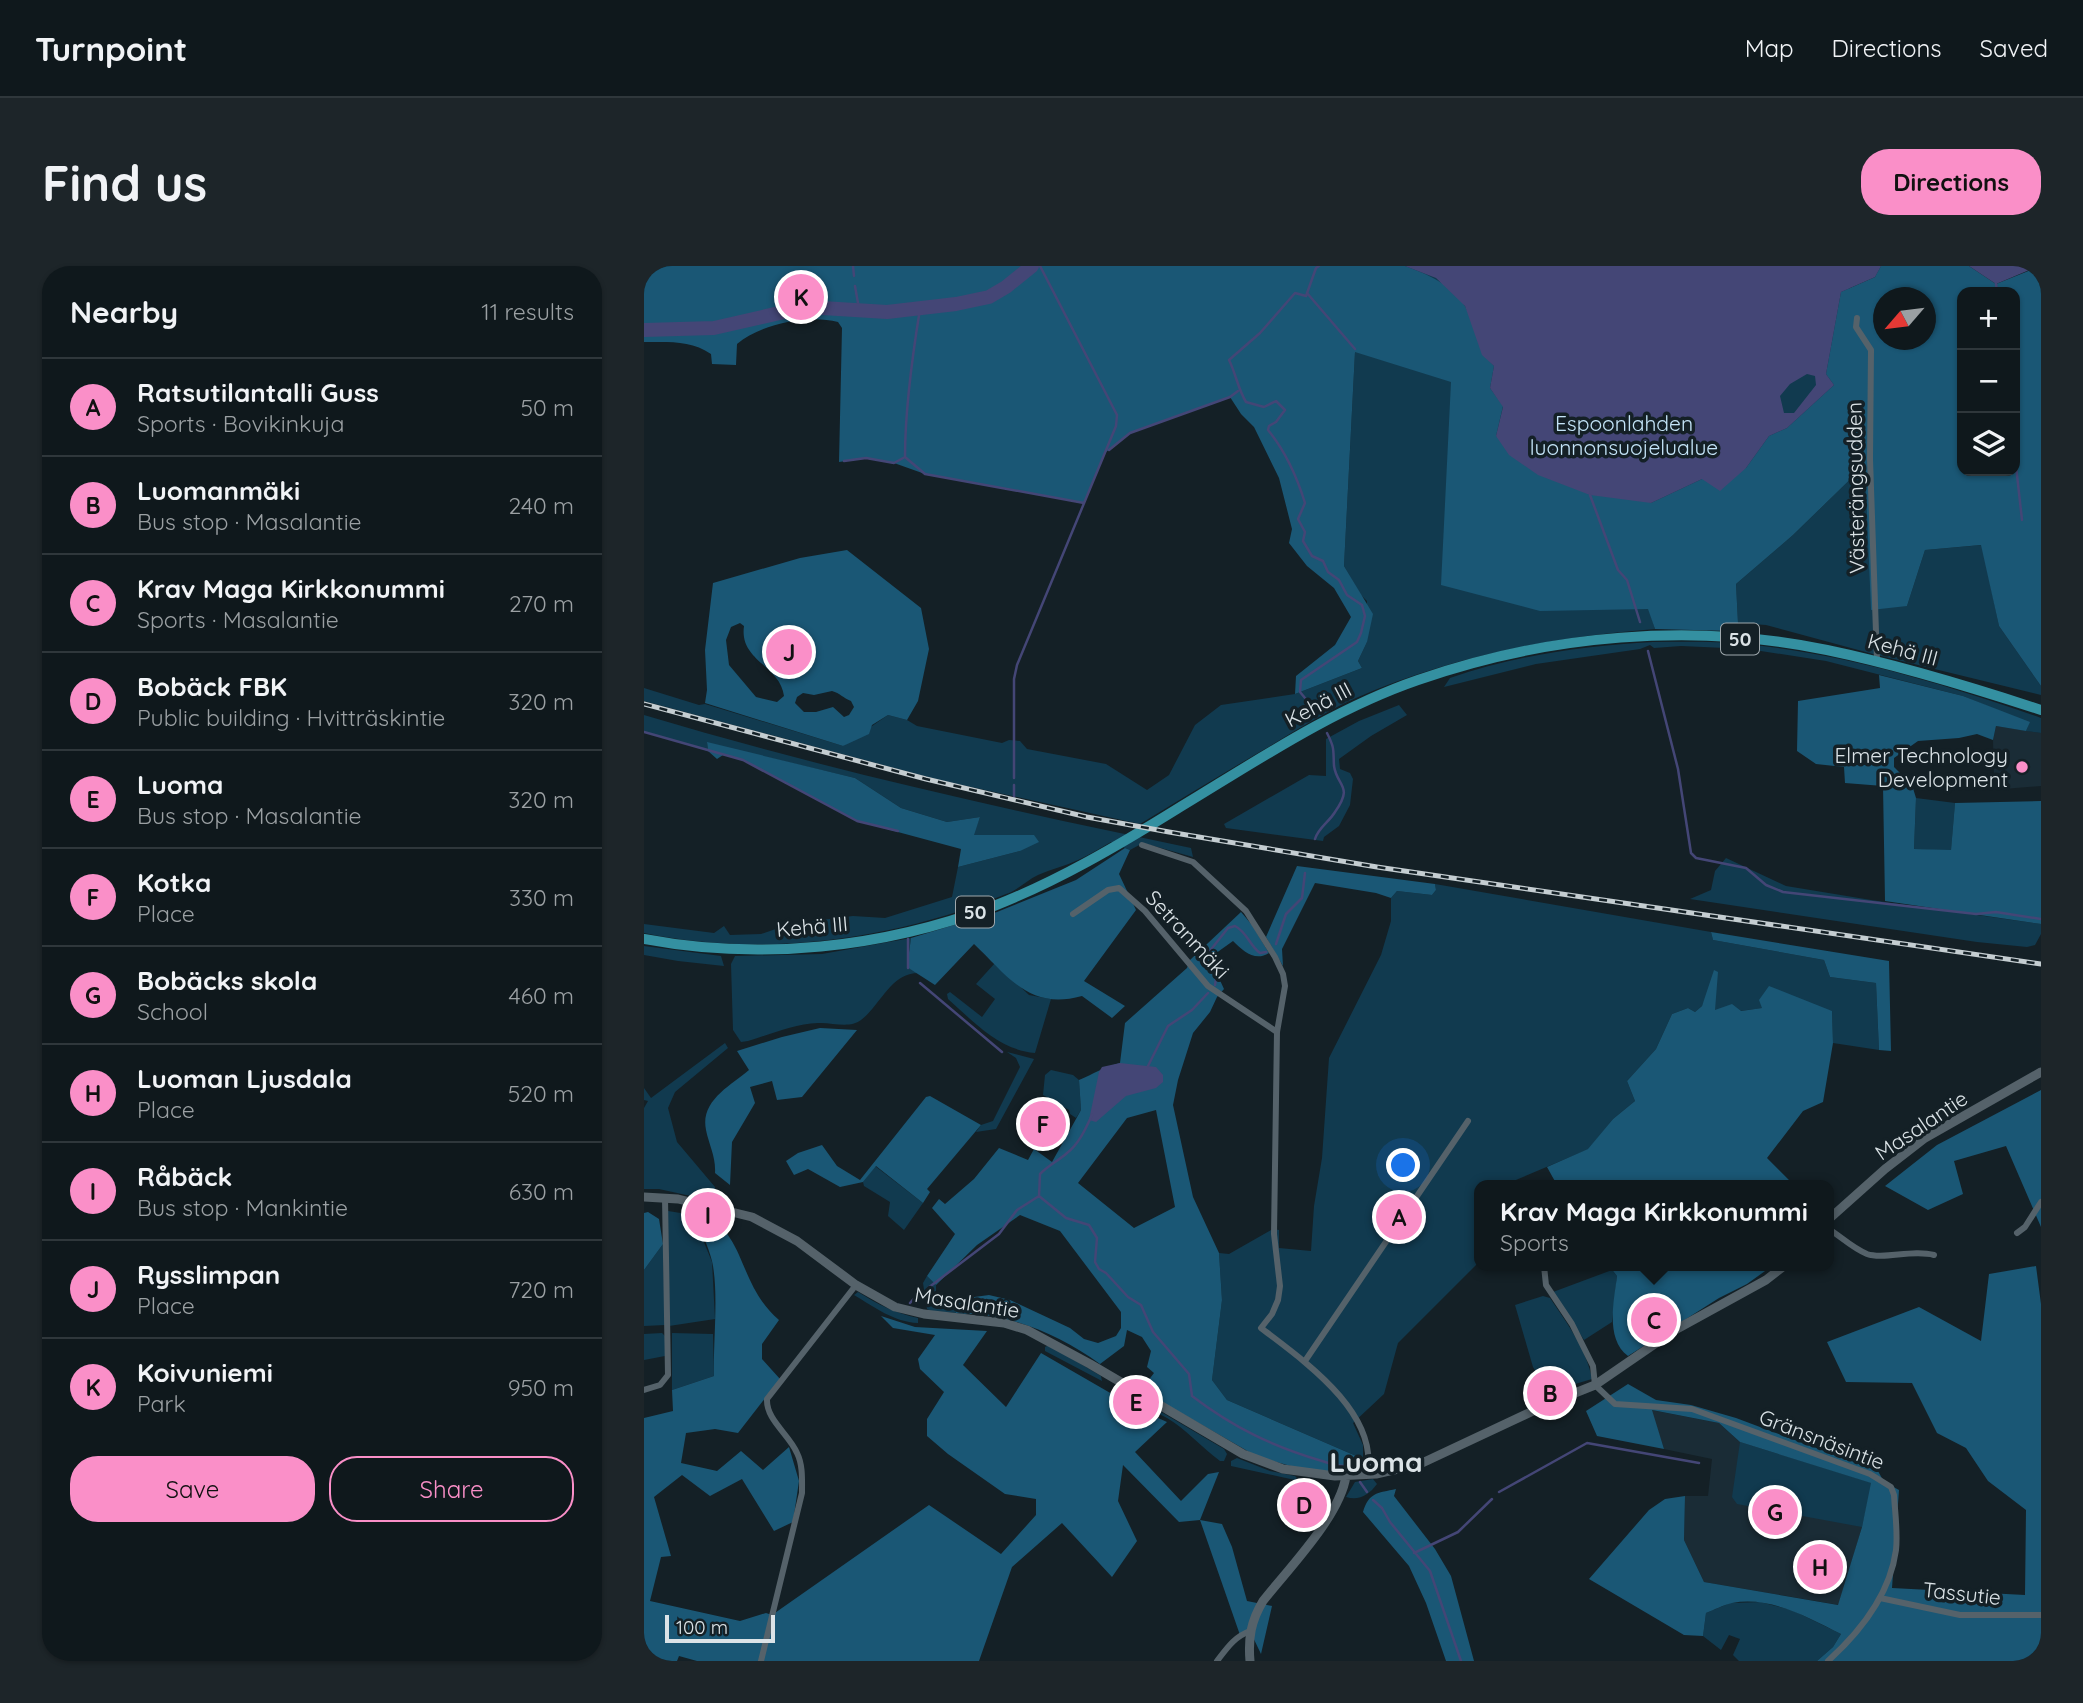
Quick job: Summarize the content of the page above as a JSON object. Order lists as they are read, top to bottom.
{
  "streets": {
    "highway": ["50", "Kehä III"],
    "street": [
      "Västerängsudden",
      "Setranmäki",
      "Masalantie",
      "Gränsnäsintie",
      "Tassutie"
    ]
  },
  "crossings": [
    ["Västerängsudden", "Kehä III"],
    ["Masalantie", "Gränsnäsintie"],
    ["Gränsnäsintie", "Tassutie"]
  ],
  "districts": ["Luoma"],
  "parks": ["Espoonlahden luonnonsuojelualue"],
  "places": ["Elmer Technology Development"],
  "scale_bar": "100 m",
  "north": "bottom left",
  "page": {
    "header": "Turnpoint",
    "nav": ["Map", "Directions", "Saved"],
    "buttons": [
      "Directions",
      ["Save", "Share"]
    ],
    "title": "Find us",
    "heading": ["Nearby", "11 results"],
    "pins": [
      "K",
      "J",
      "F",
      "I",
      "A",
      "C",
      "B",
      "E",
      "D",
      "G",
      "H"
    ],
    "map_buttons": ["+", "−"],
    "list": [
      {
        "mark": "A",
        "name": "Ratsutilantalli Guss",
        "note": "Sports · Bovikinkuja",
        "value": "50 m"
      },
      {
        "mark": "B",
        "name": "Luomanmäki",
        "note": "Bus stop · Masalantie",
        "value": "240 m"
      },
      {
        "mark": "C",
        "name": "Krav Maga Kirkkonummi",
        "note": "Sports · Masalantie",
        "value": "270 m"
      },
      {
        "mark": "D",
        "name": "Bobäck FBK",
        "note": "Public building · Hvitträskintie",
        "value": "320 m"
      },
      {
        "mark": "E",
        "name": "Luoma",
        "note": "Bus stop · Masalantie",
        "value": "320 m"
      },
      {
        "mark": "F",
        "name": "Kotka",
        "note": "Place",
        "value": "330 m"
      },
      {
        "mark": "G",
        "name": "Bobäcks skola",
        "note": "School",
        "value": "460 m"
      },
      {
        "mark": "H",
        "name": "Luoman Ljusdala",
        "note": "Place",
        "value": "520 m"
      },
      {
        "mark": "I",
        "name": "Råbäck",
        "note": "Bus stop · Mankintie",
        "value": "630 m"
      },
      {
        "mark": "J",
        "name": "Rysslimpan",
        "note": "Place",
        "value": "720 m"
      },
      {
        "mark": "K",
        "name": "Koivuniemi",
        "note": "Park",
        "value": "950 m"
      }
    ],
    "popup": ["Krav Maga Kirkkonummi", "Sports"],
    "scale": "100 m"
  }
}
